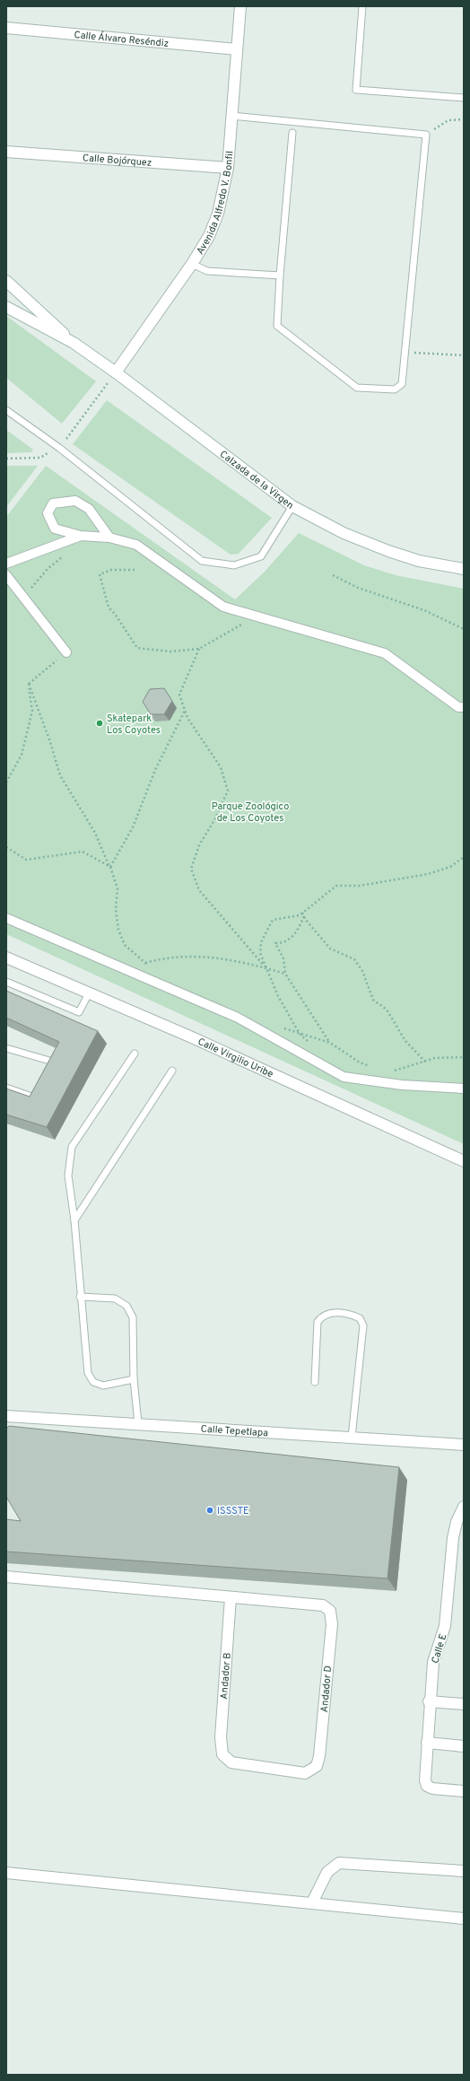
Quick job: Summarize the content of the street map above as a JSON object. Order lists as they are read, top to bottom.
{
  "streets": {
    "street": [
      "Calle Álvaro Reséndiz",
      "Calle Bojórquez",
      "Avenida Alfredo V. Bonfil",
      "Calzada de la Virgen",
      "Calle Virgilio Uribe",
      "Calle Tepetlapa",
      "Calle E",
      "Andador B",
      "Andador D"
    ]
  },
  "crossings": [
    ["Calle Álvaro Reséndiz", "Avenida Alfredo V. Bonfil"],
    ["Calle Bojórquez", "Avenida Alfredo V. Bonfil"],
    ["Avenida Alfredo V. Bonfil", "Calzada de la Virgen"],
    ["Andador B", "Andador D"]
  ],
  "parks": ["Parque Zoológico de Los Coyotes"],
  "places": ["Skatepark Los Coyotes", "ISSSTE"]
}
